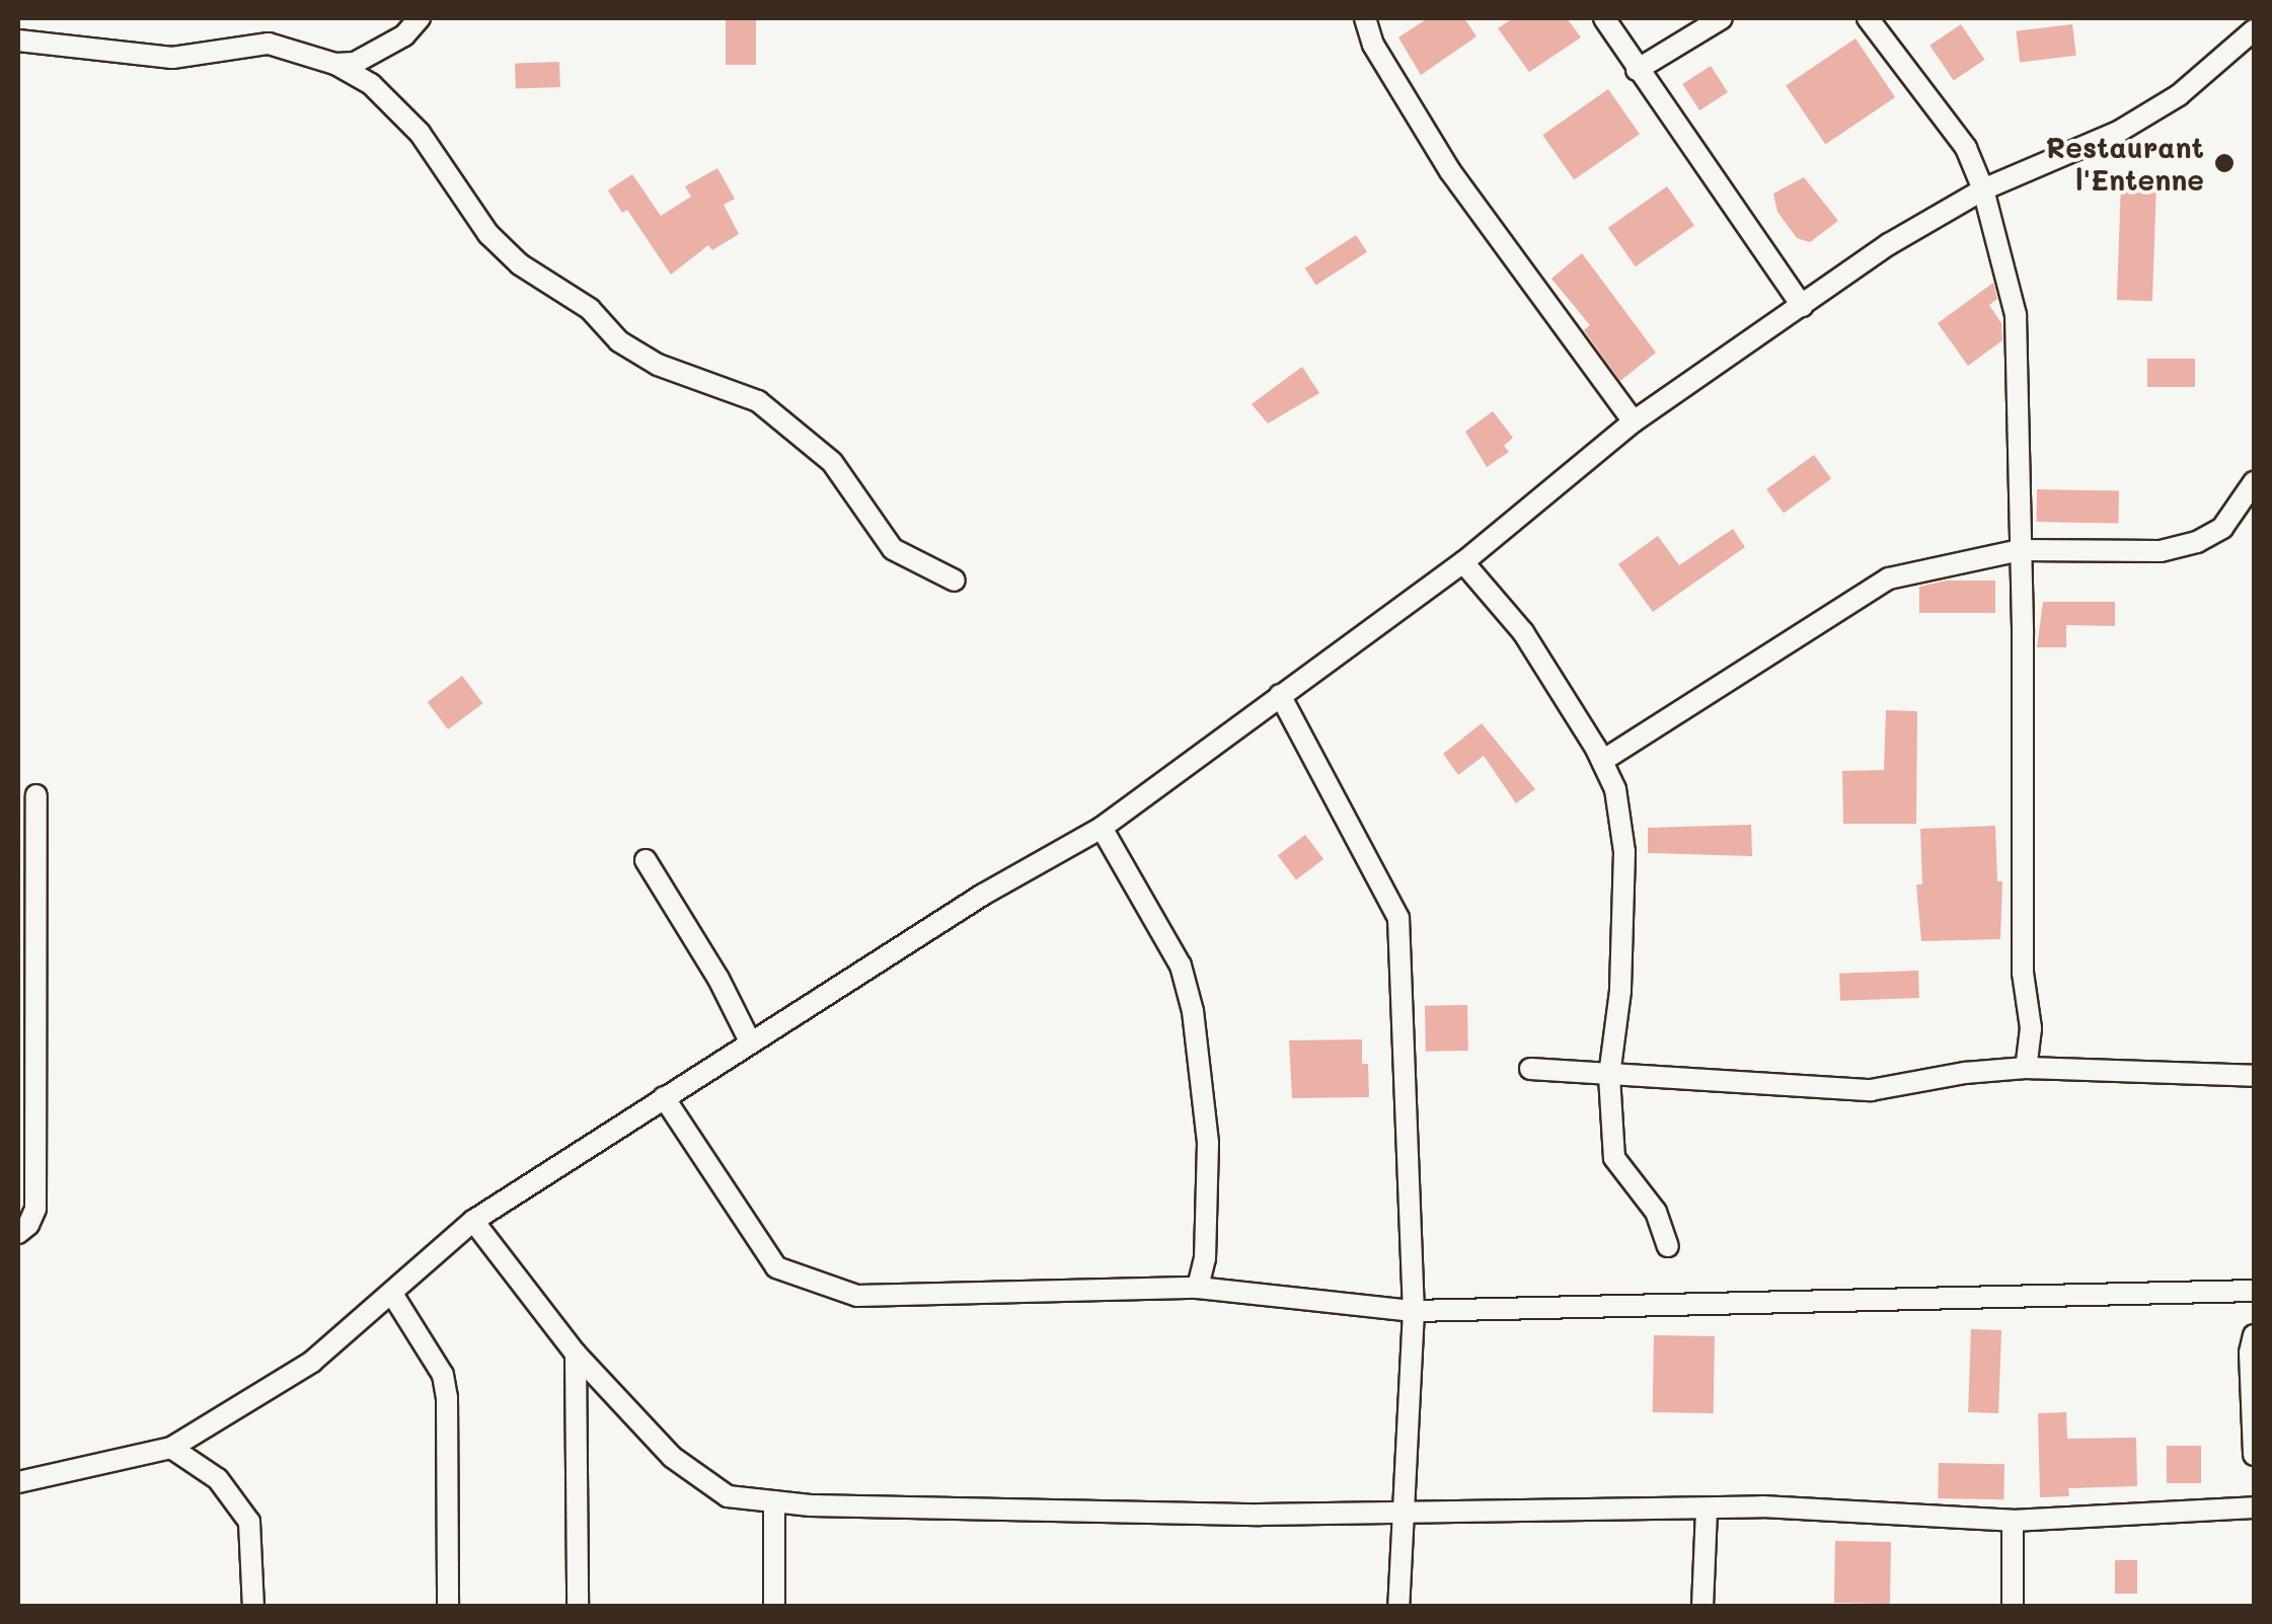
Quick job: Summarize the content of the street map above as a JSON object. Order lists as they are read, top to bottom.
{
  "places": ["Restaurant l'Entenne"]
}
